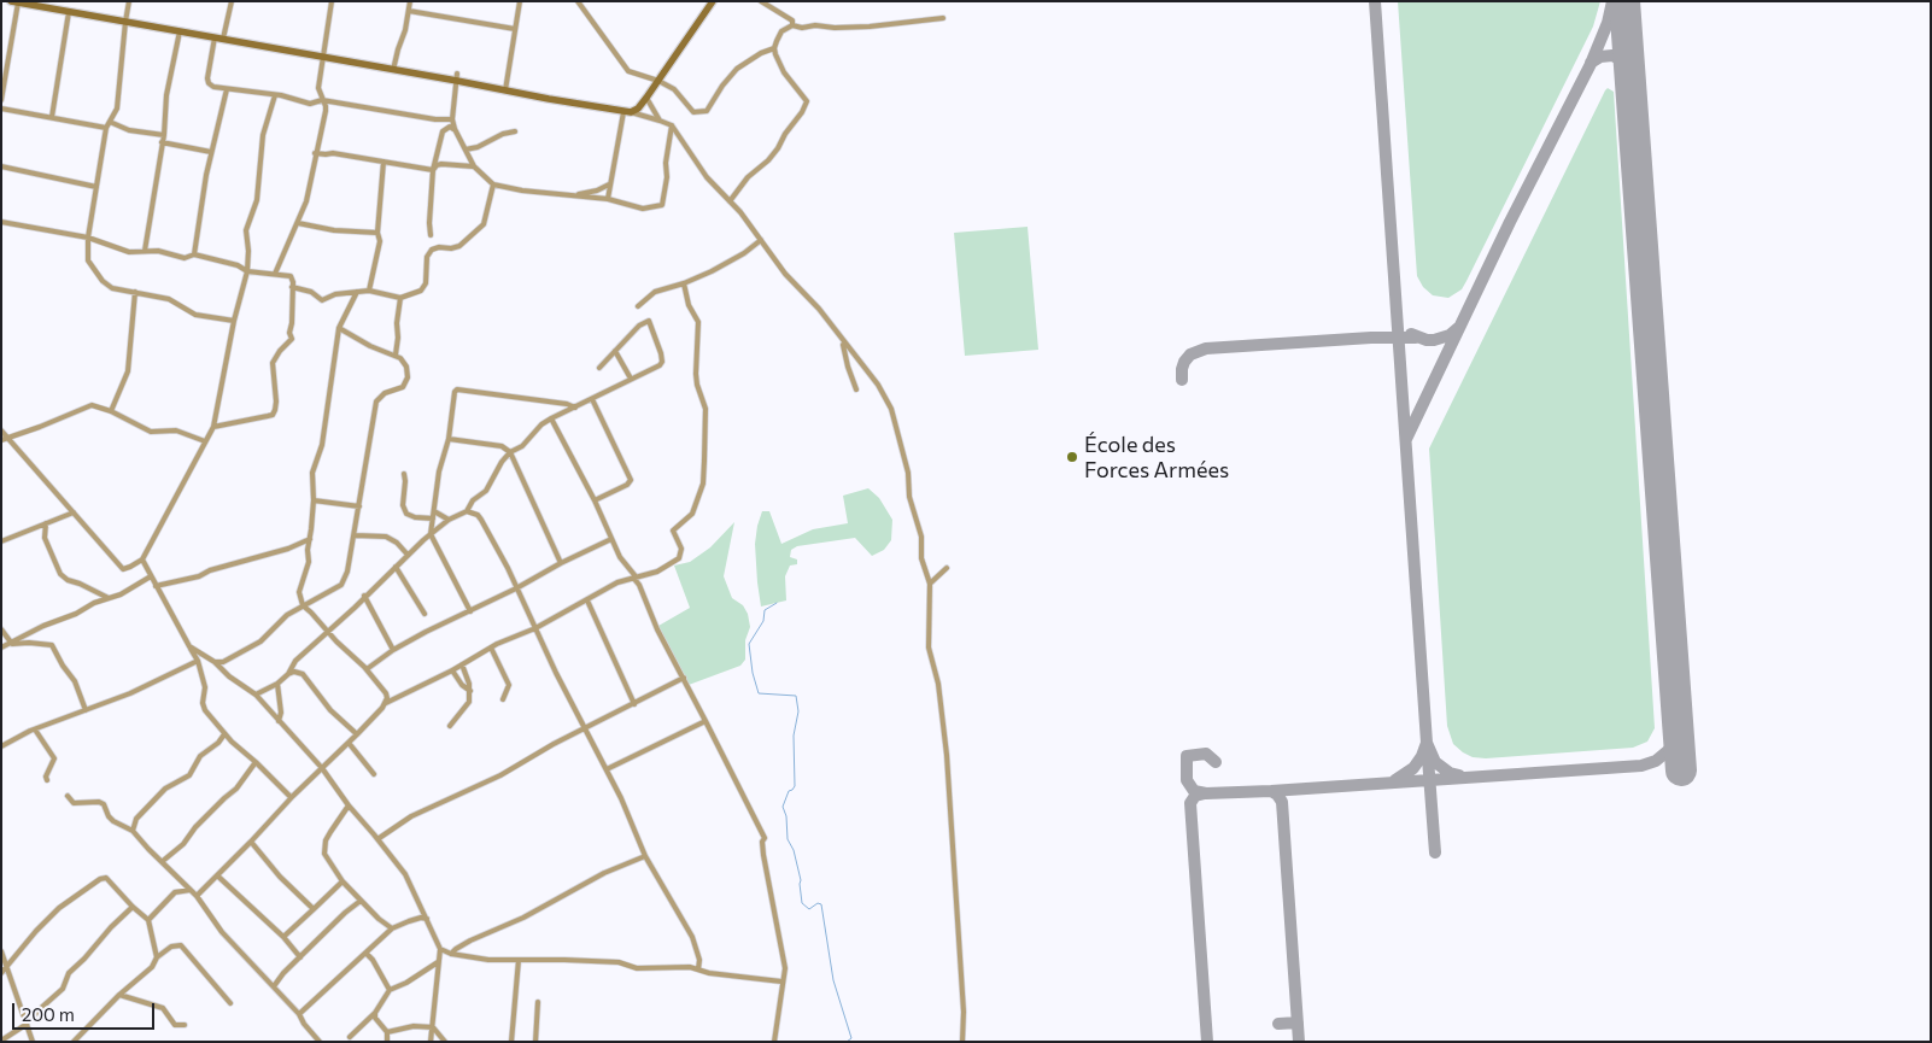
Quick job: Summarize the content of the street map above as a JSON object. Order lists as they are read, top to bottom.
{
  "places": ["École des Forces Armées"],
  "scale_bar": "200 m"
}
